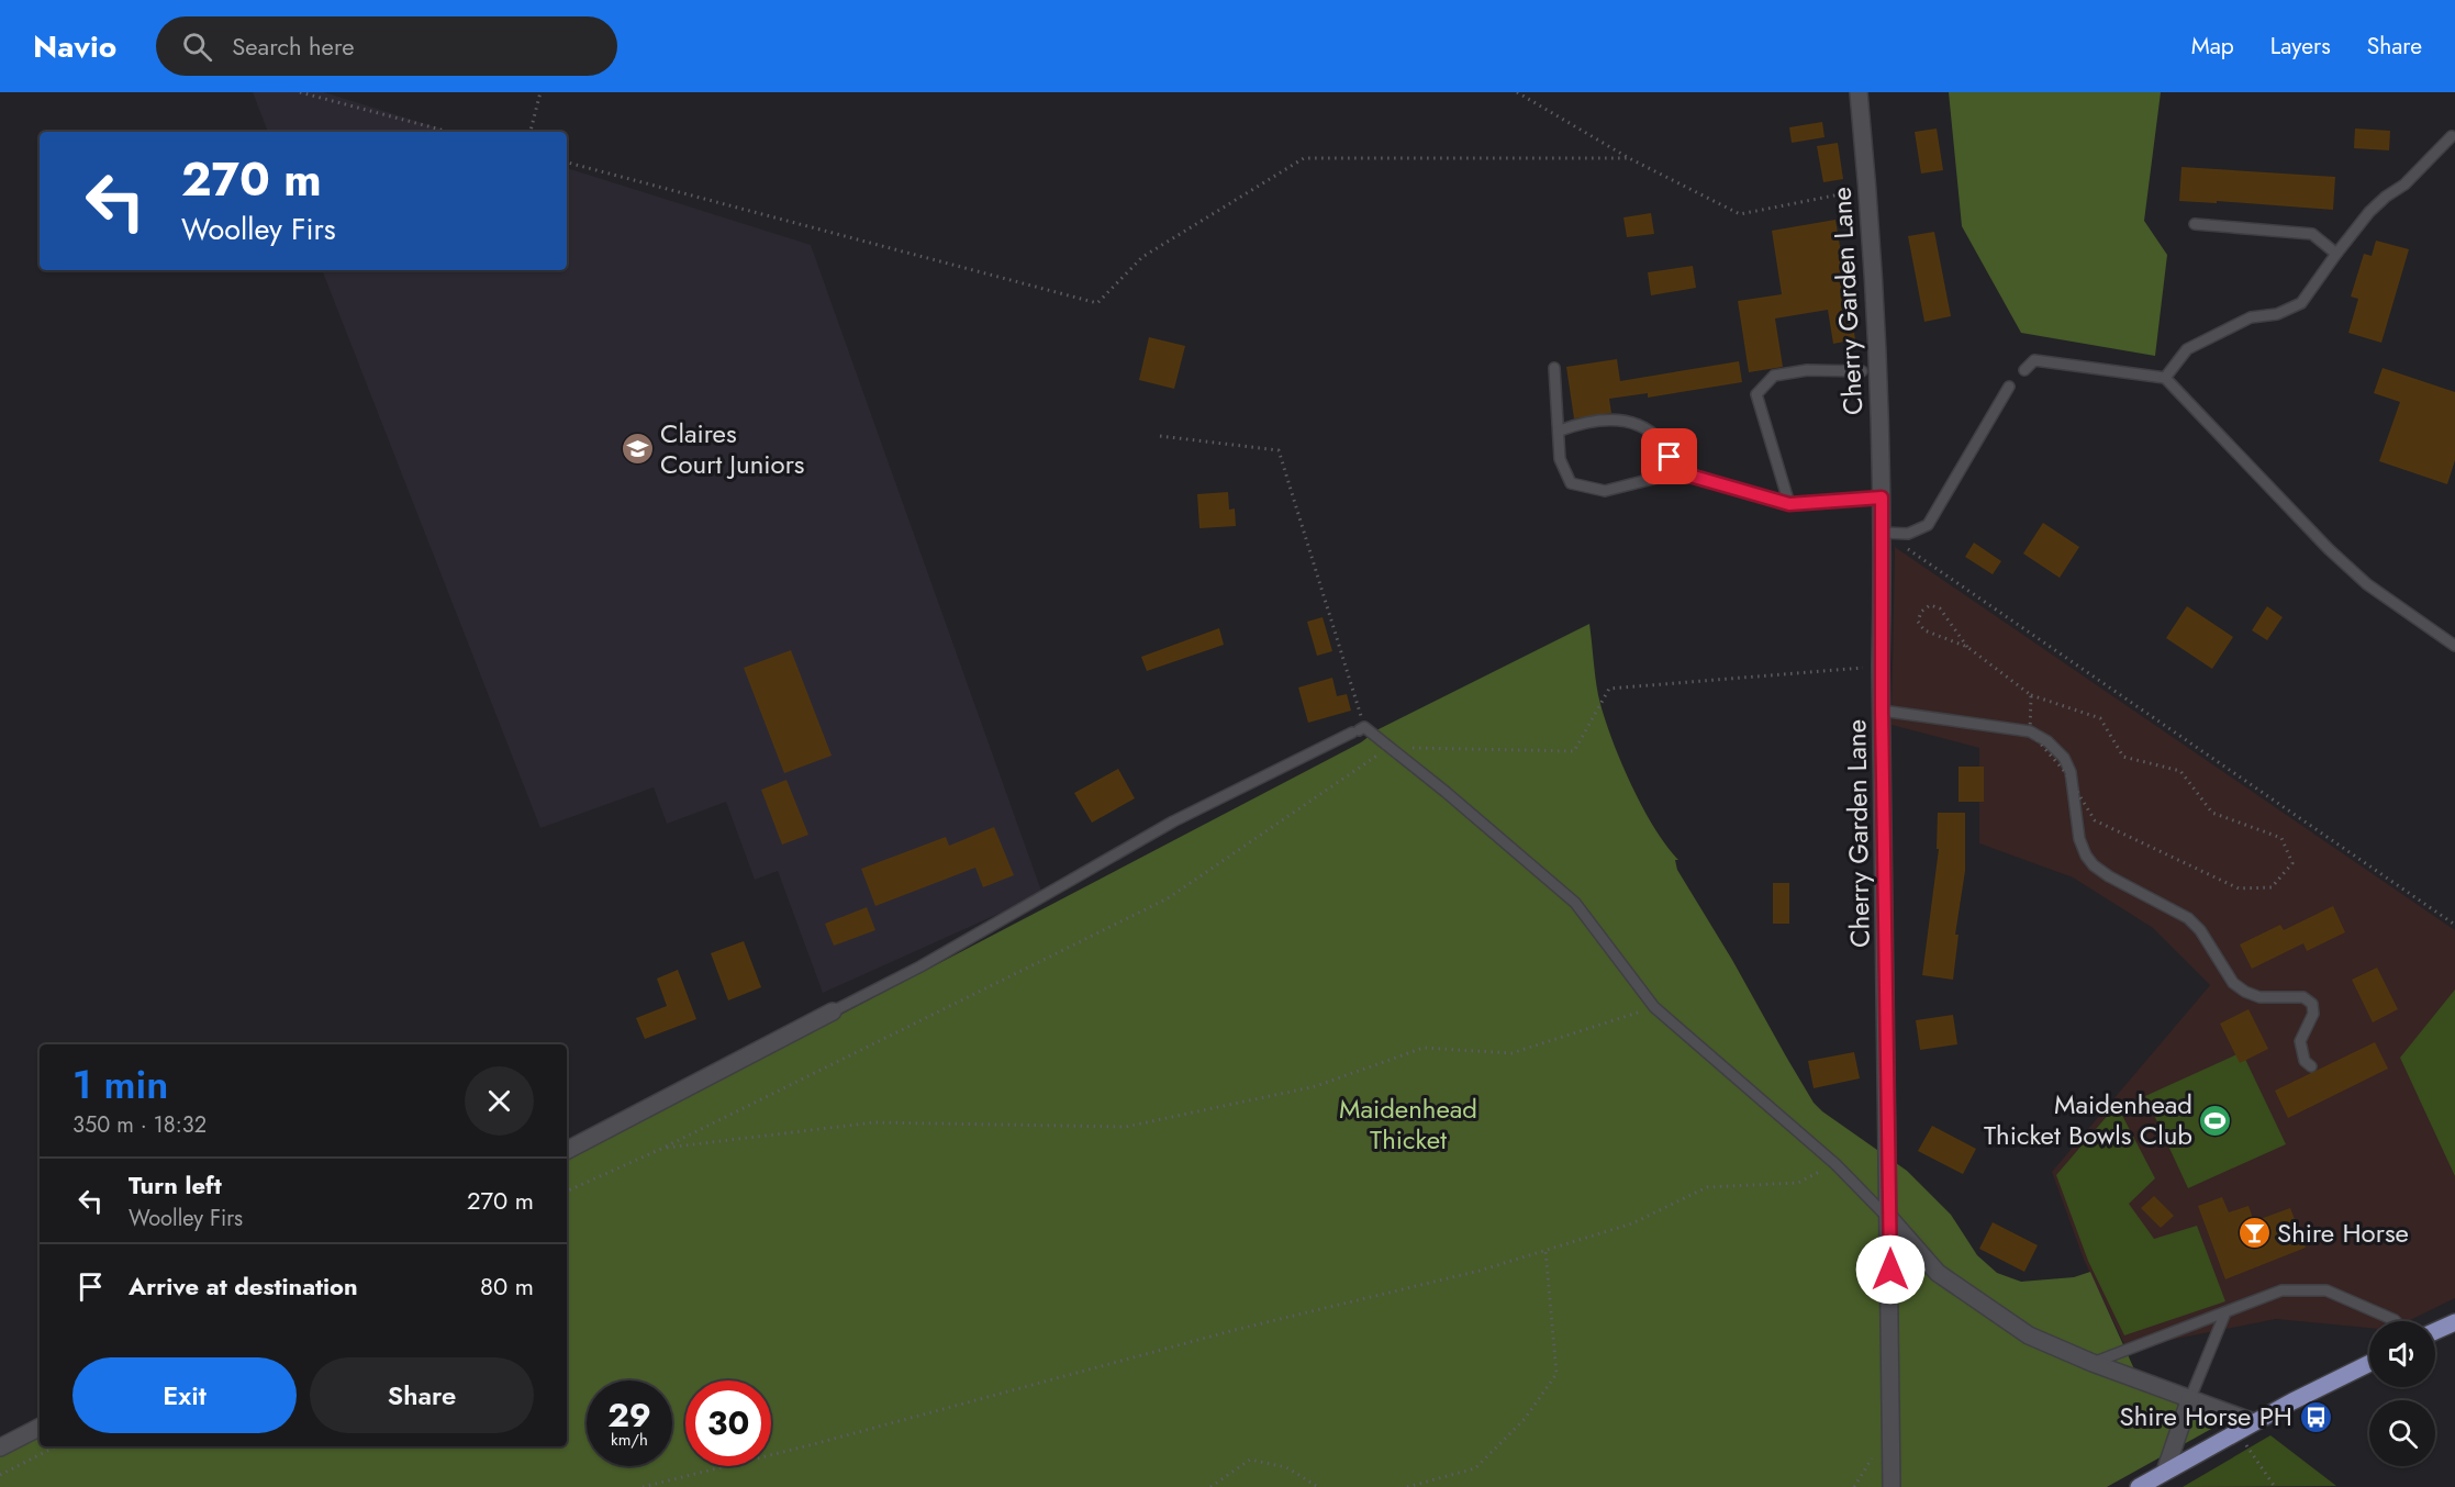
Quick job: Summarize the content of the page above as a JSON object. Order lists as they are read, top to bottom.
{
  "streets": {
    "street": ["Cherry Garden Lane"]
  },
  "parks": ["Maidenhead Thicket"],
  "places": {
    "school or university": ["Claires Court Juniors"],
    "sports": ["Maidenhead Thicket Bowls Club"],
    "bar": ["Shire Horse"],
    "bus stop": ["Shire Horse PH"]
  },
  "page": {
    "header": "Navio",
    "search": "Search here",
    "nav": ["Map", "Layers", "Share"],
    "turn": ["270 m", "Woolley Firs"],
    "heading": ["1 min", "350 m · 18:32"],
    "list": [
      {
        "name": "Turn left",
        "note": "Woolley Firs",
        "value": "270 m"
      },
      {
        "name": "Arrive at destination",
        "value": "80 m"
      }
    ],
    "buttons": ["Exit", "Share"],
    "speed": "29 km/h",
    "limit": "30"
  }
}
